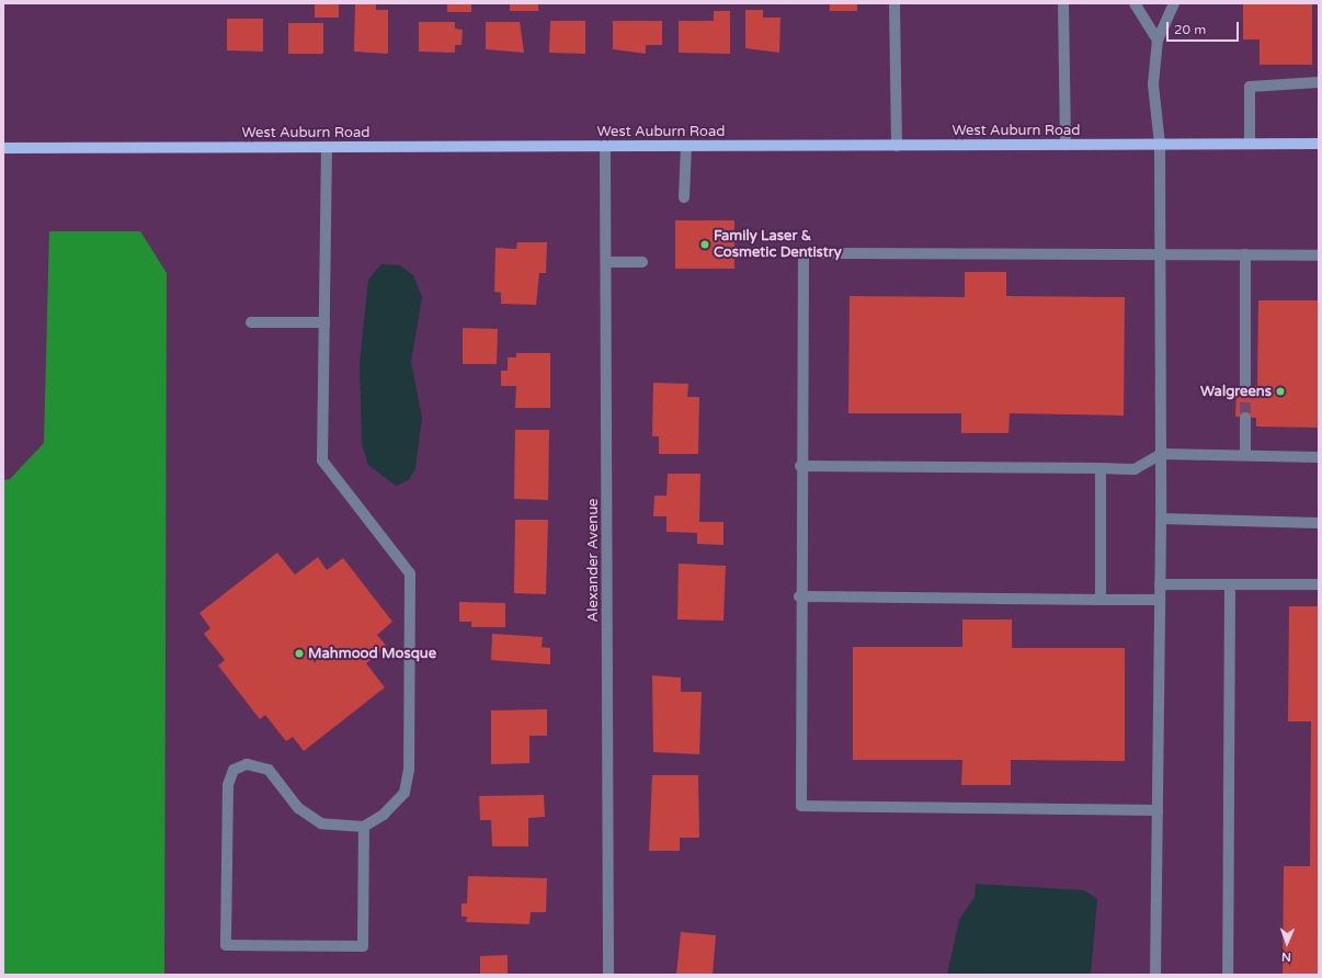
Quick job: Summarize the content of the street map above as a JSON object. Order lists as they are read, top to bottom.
{
  "streets": {
    "main road": ["West Auburn Road"],
    "street": ["Alexander Avenue"]
  },
  "crossings": [
    ["West Auburn Road", "Alexander Avenue"]
  ],
  "places": ["Family Laser & Cosmetic Dentistry", "Walgreens", "Mahmood Mosque"],
  "scale_bar": "20 m",
  "north": "bottom"
}
